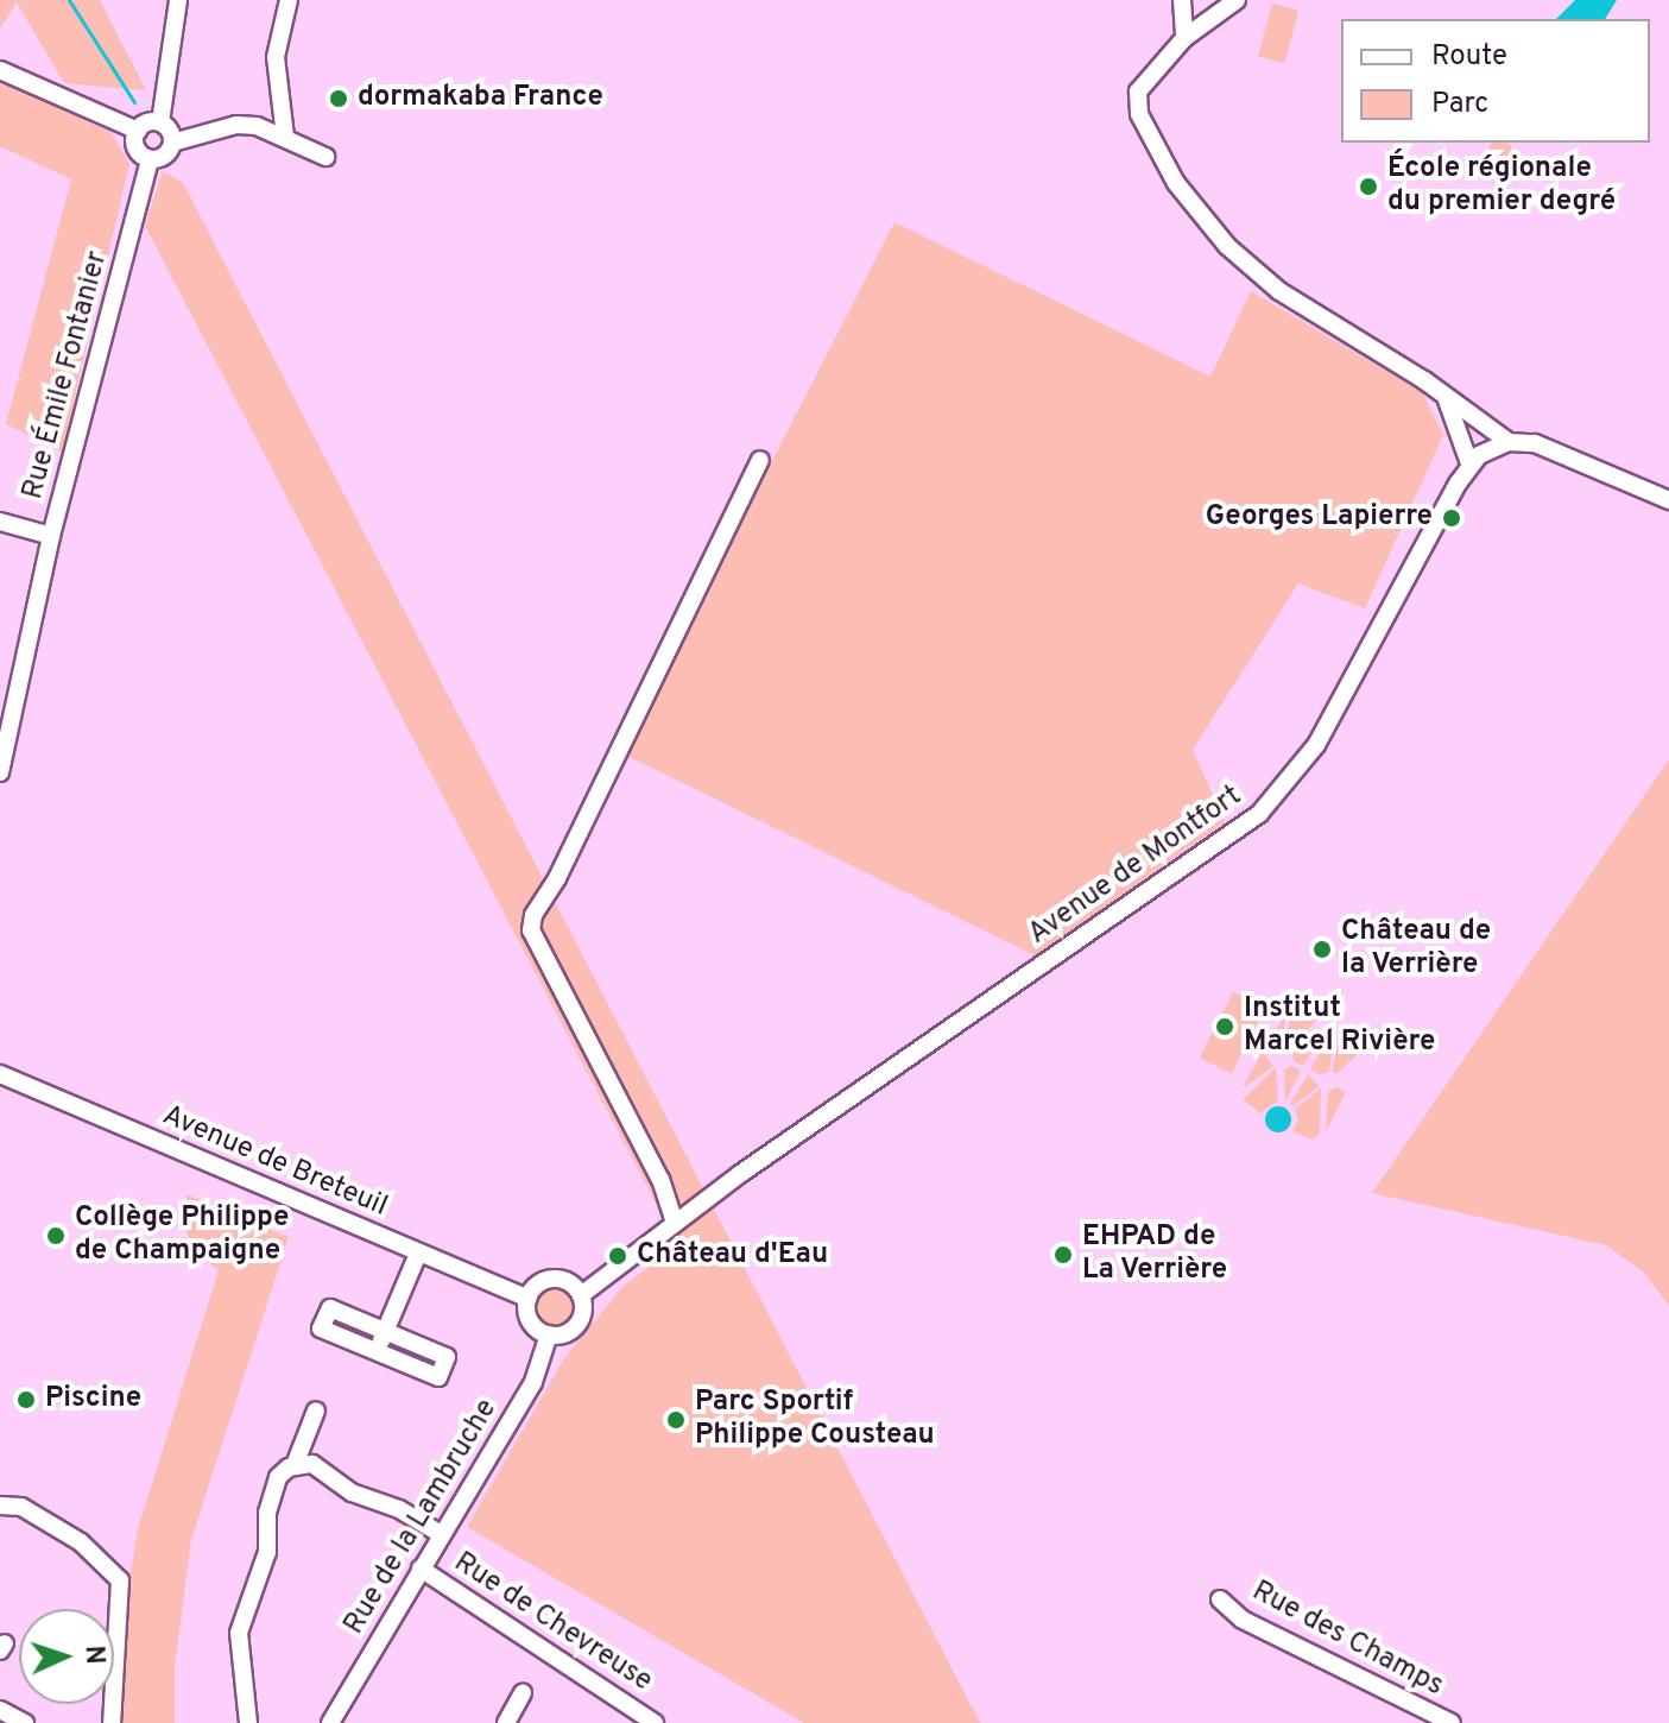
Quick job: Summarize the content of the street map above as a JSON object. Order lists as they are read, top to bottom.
{
  "streets": {
    "street": [
      "Rue Émile Fontanier",
      "Avenue de Montfort",
      "Avenue de Breteuil",
      "Rue de la Lambruche",
      "Rue de Chevreuse",
      "Rue des Champs"
    ]
  },
  "crossings": [
    ["Avenue de Montfort", "Avenue de Breteuil"],
    ["Avenue de Montfort", "Rue de la Lambruche"],
    ["Avenue de Breteuil", "Rue de la Lambruche"],
    ["Rue de la Lambruche", "Rue de Chevreuse"]
  ],
  "places": [
    "dormakaba France",
    "École régionale du premier degré",
    "Georges Lapierre",
    "Château de la Verrière",
    "Institut Marcel Rivière",
    "Collège Philippe de Champaigne",
    "EHPAD de La Verrière",
    "Château d'Eau",
    "Piscine",
    "Parc Sportif Philippe Cousteau"
  ],
  "legend": ["Route", "Parc"],
  "north": "right"
}
